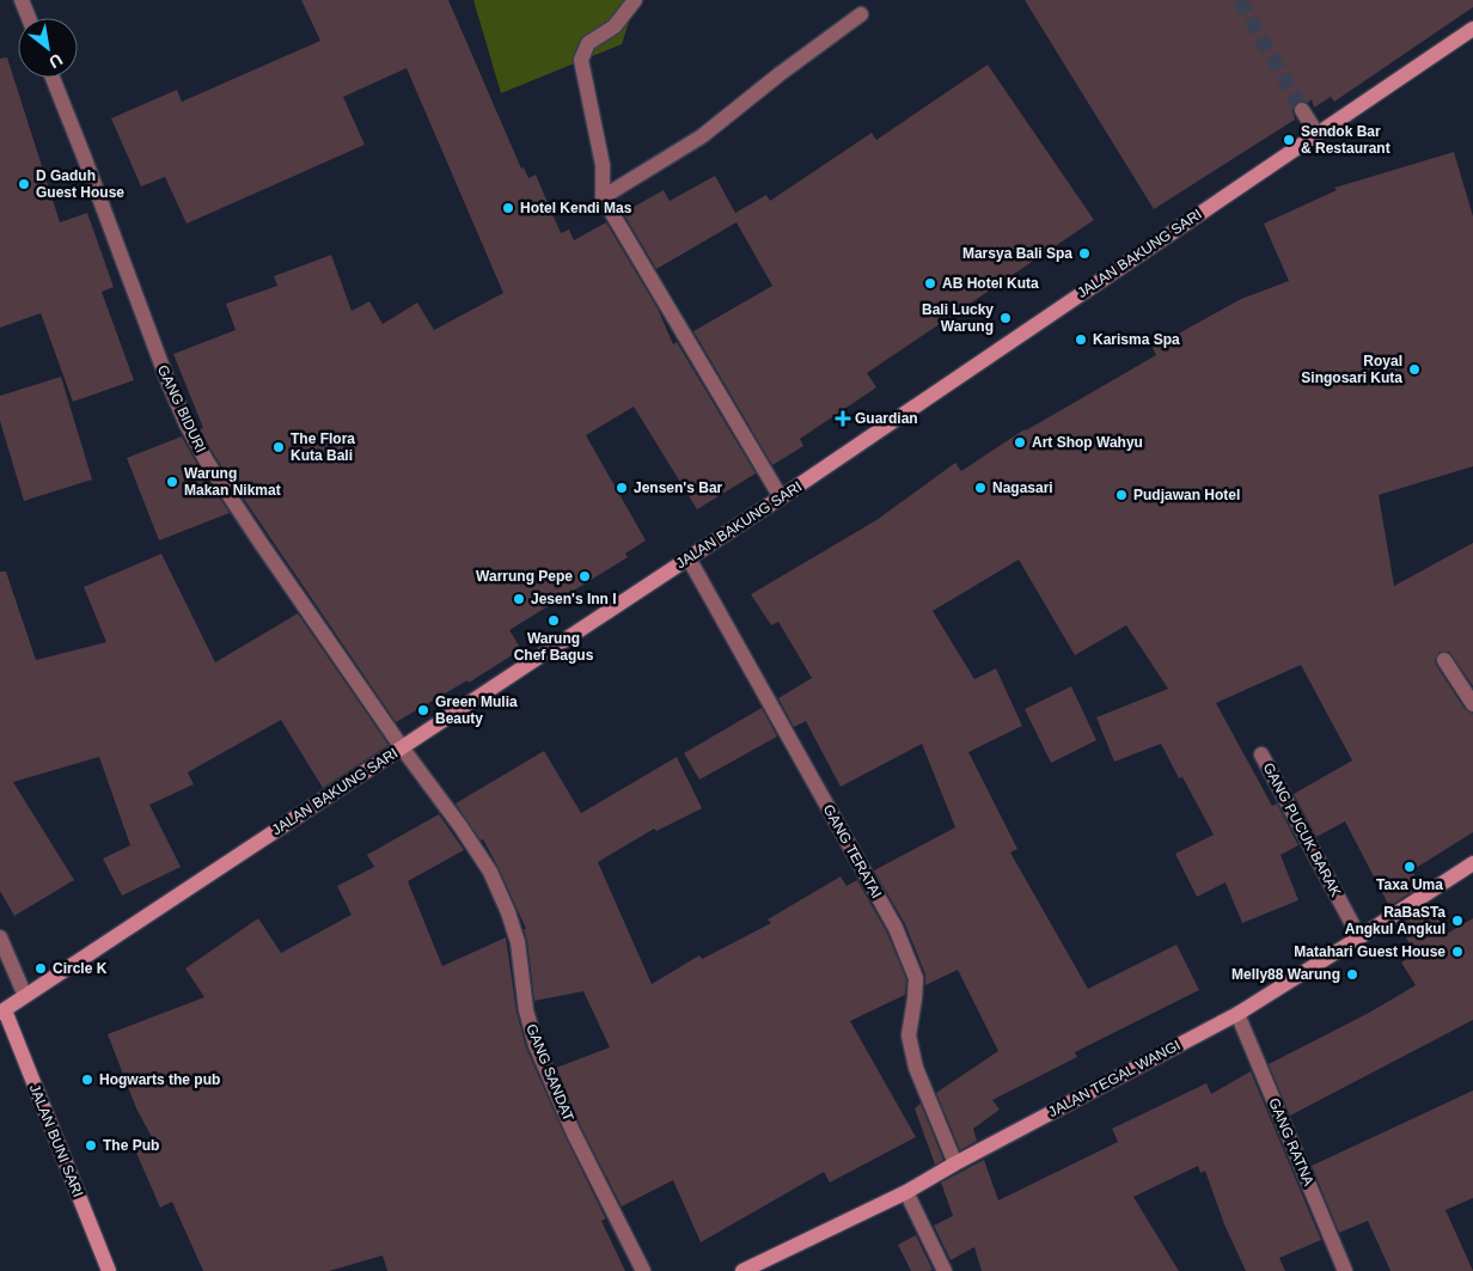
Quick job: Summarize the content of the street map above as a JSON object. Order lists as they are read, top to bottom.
{
  "streets": {
    "main road": ["JALAN BAKUNG SARI", "JALAN TEGAL WANGI", "JALAN BUNI SARI"],
    "street": [
      "GANG BIDURI",
      "GANG PUCUK BARAK",
      "GANG TERATAI",
      "GANG SANDAT",
      "GANG RATNA"
    ]
  },
  "crossings": [
    ["JALAN BAKUNG SARI", "GANG BIDURI"],
    ["JALAN BAKUNG SARI", "GANG TERATAI"],
    ["JALAN BAKUNG SARI", "GANG SANDAT"],
    ["JALAN BAKUNG SARI", "JALAN BUNI SARI"],
    ["GANG BIDURI", "GANG SANDAT"],
    ["GANG PUCUK BARAK", "JALAN TEGAL WANGI"],
    ["GANG TERATAI", "JALAN TEGAL WANGI"],
    ["JALAN TEGAL WANGI", "GANG RATNA"]
  ],
  "places": {
    "other": [
      "Sendok Bar & Restaurant",
      "D Gaduh Guest House",
      "Hotel Kendi Mas",
      "Marsya Bali Spa",
      "AB Hotel Kuta",
      "Bali Lucky Warung",
      "Karisma Spa",
      "Royal Singosari Kuta",
      "Art Shop Wahyu",
      "The Flora Kuta Bali",
      "Warung Makan Nikmat",
      "Jensen's Bar",
      "Nagasari",
      "Pudjawan Hotel",
      "Warrung Pepe",
      "Jesen's Inn I",
      "Warung Chef Bagus",
      "Green Mulia Beauty",
      "Taxa Uma",
      "RaBaSTa Angkul Angkul",
      "Matahari Guest House",
      "Circle K",
      "Melly88 Warung",
      "Hogwarts the pub",
      "The Pub"
    ],
    "health": ["Guardian"]
  },
  "north": "bottom right"
}
